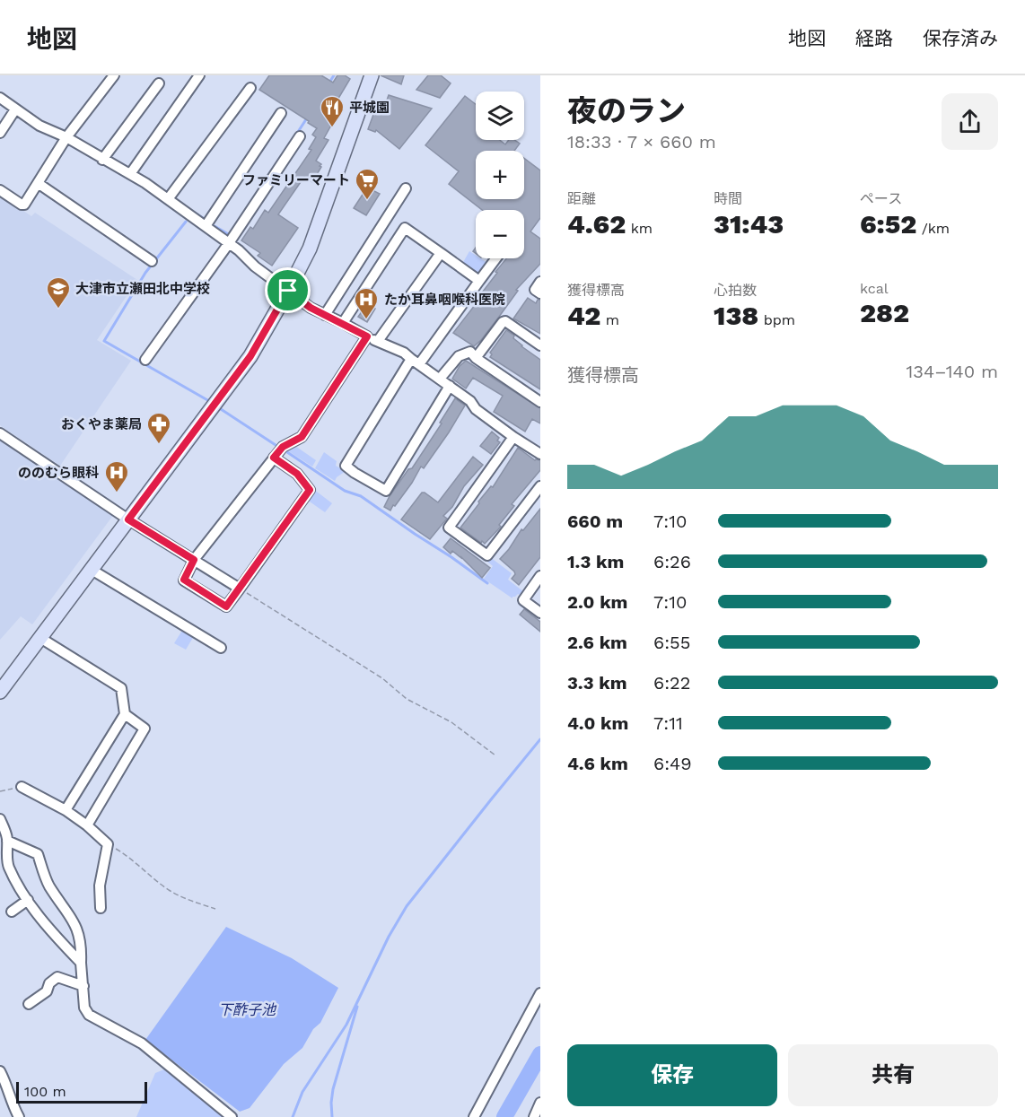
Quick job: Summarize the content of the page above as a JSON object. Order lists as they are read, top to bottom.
{
  "water": ["下酢子池"],
  "places": {
    "restaurant": ["平城園"],
    "supermarket": ["ファミリーマート"],
    "school or university": ["大津市立瀬田北中学校"],
    "hospital": ["たか耳鼻咽喉科医院", "ののむら眼科"],
    "pharmacy": ["おくやま薬局"]
  },
  "scale_bar": "100 m",
  "page": {
    "header": "地図",
    "nav": ["地図", "経路", "保存済み"],
    "heading": ["夜のラン", "18:33 · 7 × 660 m"],
    "map_buttons": ["+", "−"],
    "stats": [
      ["距離", "4.62 km"],
      ["時間", "31:43"],
      ["ペース", "6:52 /km"],
      ["獲得標高", "42 m"],
      ["心拍数", "138 bpm"],
      ["kcal", "282"]
    ],
    "chart": ["獲得標高", "134–140 m"],
    "list": [
      {
        "name": "660 m",
        "note": "7:10"
      },
      {
        "name": "1.3 km",
        "note": "6:26"
      },
      {
        "name": "2.0 km",
        "note": "7:10"
      },
      {
        "name": "2.6 km",
        "note": "6:55"
      },
      {
        "name": "3.3 km",
        "note": "6:22"
      },
      {
        "name": "4.0 km",
        "note": "7:11"
      },
      {
        "name": "4.6 km",
        "note": "6:49"
      }
    ],
    "buttons": ["保存", "共有"],
    "scale": "100 m"
  }
}
